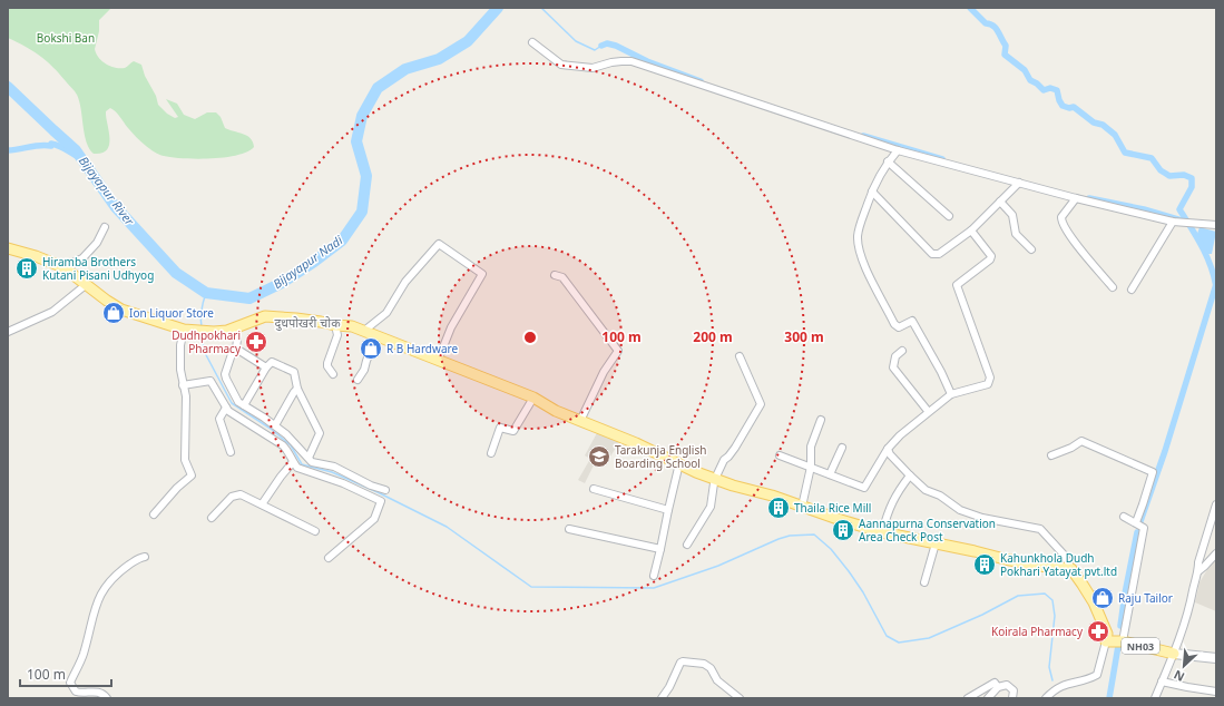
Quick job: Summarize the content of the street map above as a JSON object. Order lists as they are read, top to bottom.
{
  "streets": {
    "main road": ["NH03"]
  },
  "districts": ["दुधपोखरी चोक"],
  "water": ["Bijayapur River", "Bijayapur Nadi"],
  "parks": ["Bokshi Ban"],
  "places": {
    "building": [
      "Hiramba Brothers Kutani Pisani Udhyog",
      "Thaila Rice Mill",
      "Aannapurna Conservation Area Check Post",
      "Kahunkhola Dudh Pokhari Yatayat pvt.ltd"
    ],
    "shop": ["Ion Liquor Store", "R B Hardware", "Raju Tailor"],
    "pharmacy": ["Dudhpokhari Pharmacy", "Koirala Pharmacy"],
    "school or university": ["Tarakunja English Boarding School"]
  },
  "scale_bar": "100 m",
  "north": "bottom left",
  "rings": ["100 m", "200 m", "300 m"]
}
